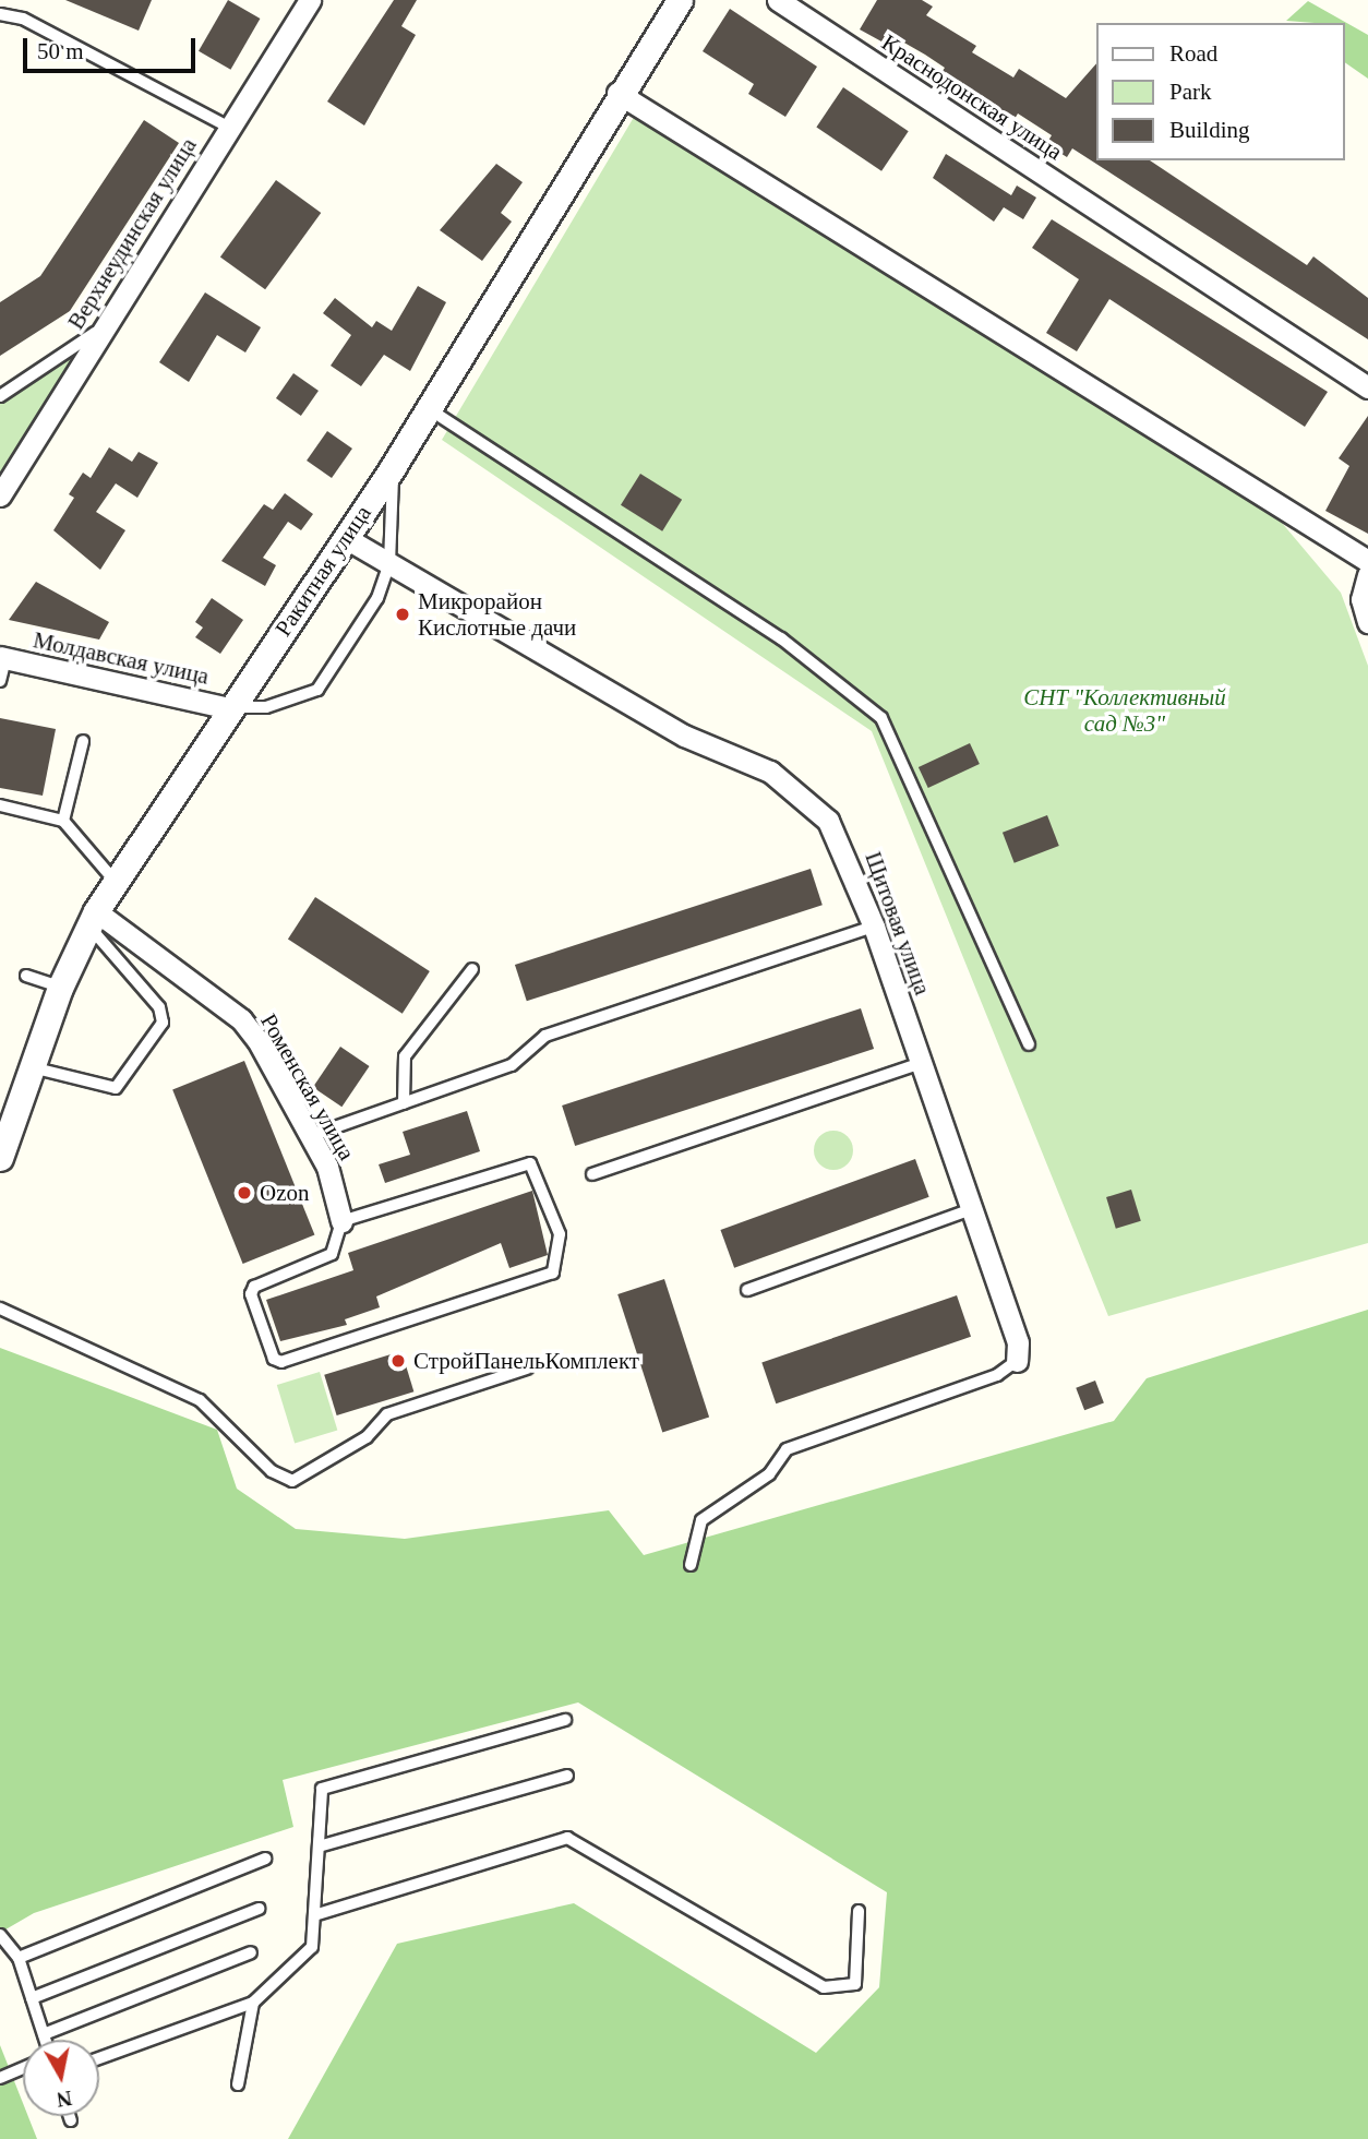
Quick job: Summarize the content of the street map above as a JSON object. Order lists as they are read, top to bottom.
{
  "streets": {
    "street": [
      "Краснодонская улица",
      "Верхнеудинская улица",
      "Ракитная улица",
      "Молдавская улица",
      "Щитовая улица",
      "Роменская улица"
    ]
  },
  "crossings": [
    ["Ракитная улица", "Молдавская улица"],
    ["Ракитная улица", "Щитовая улица"],
    ["Ракитная улица", "Роменская улица"]
  ],
  "parks": ["СНТ \"Коллективный сад №3\""],
  "places": ["Микрорайон Кислотные дачи", "Ozon", "СтройПанельКомплект"],
  "legend": ["Road", "Park", "Building"],
  "scale_bar": "50 m",
  "north": "bottom"
}
